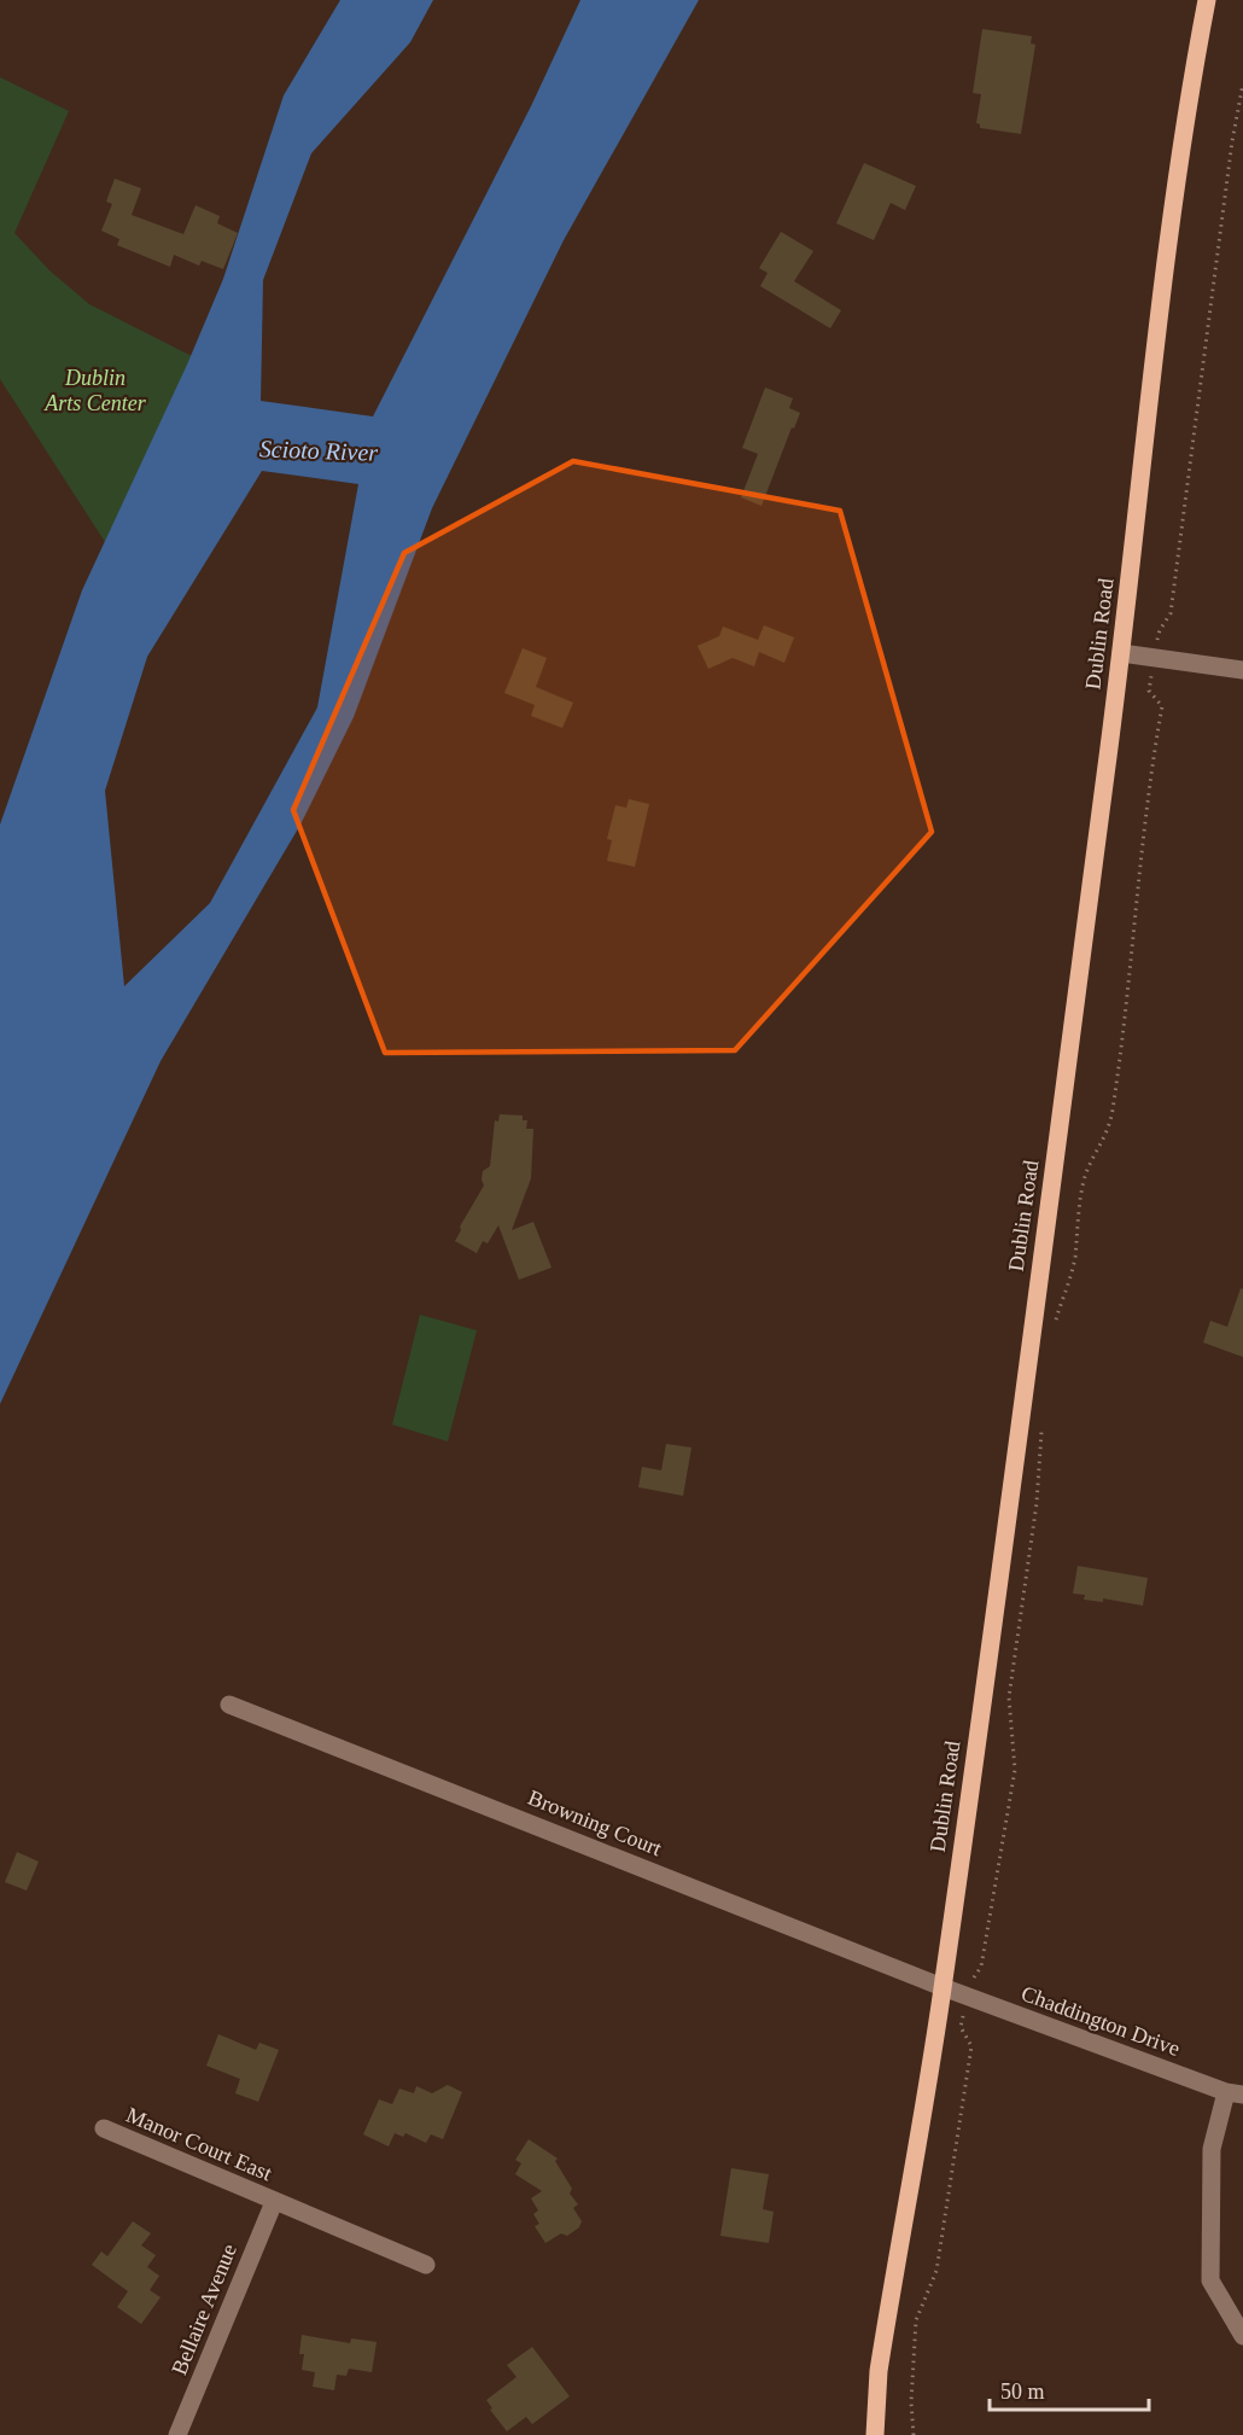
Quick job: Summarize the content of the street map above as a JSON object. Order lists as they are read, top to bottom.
{
  "streets": {
    "main road": ["Dublin Road"],
    "street": [
      "Browning Court",
      "Chaddington Drive",
      "Manor Court East",
      "Bellaire Avenue"
    ]
  },
  "crossings": [
    ["Dublin Road", "Browning Court"],
    ["Dublin Road", "Chaddington Drive"],
    ["Browning Court", "Chaddington Drive"],
    ["Manor Court East", "Bellaire Avenue"]
  ],
  "water": ["Scioto River"],
  "parks": ["Dublin Arts Center"],
  "scale_bar": "50 m"
}
